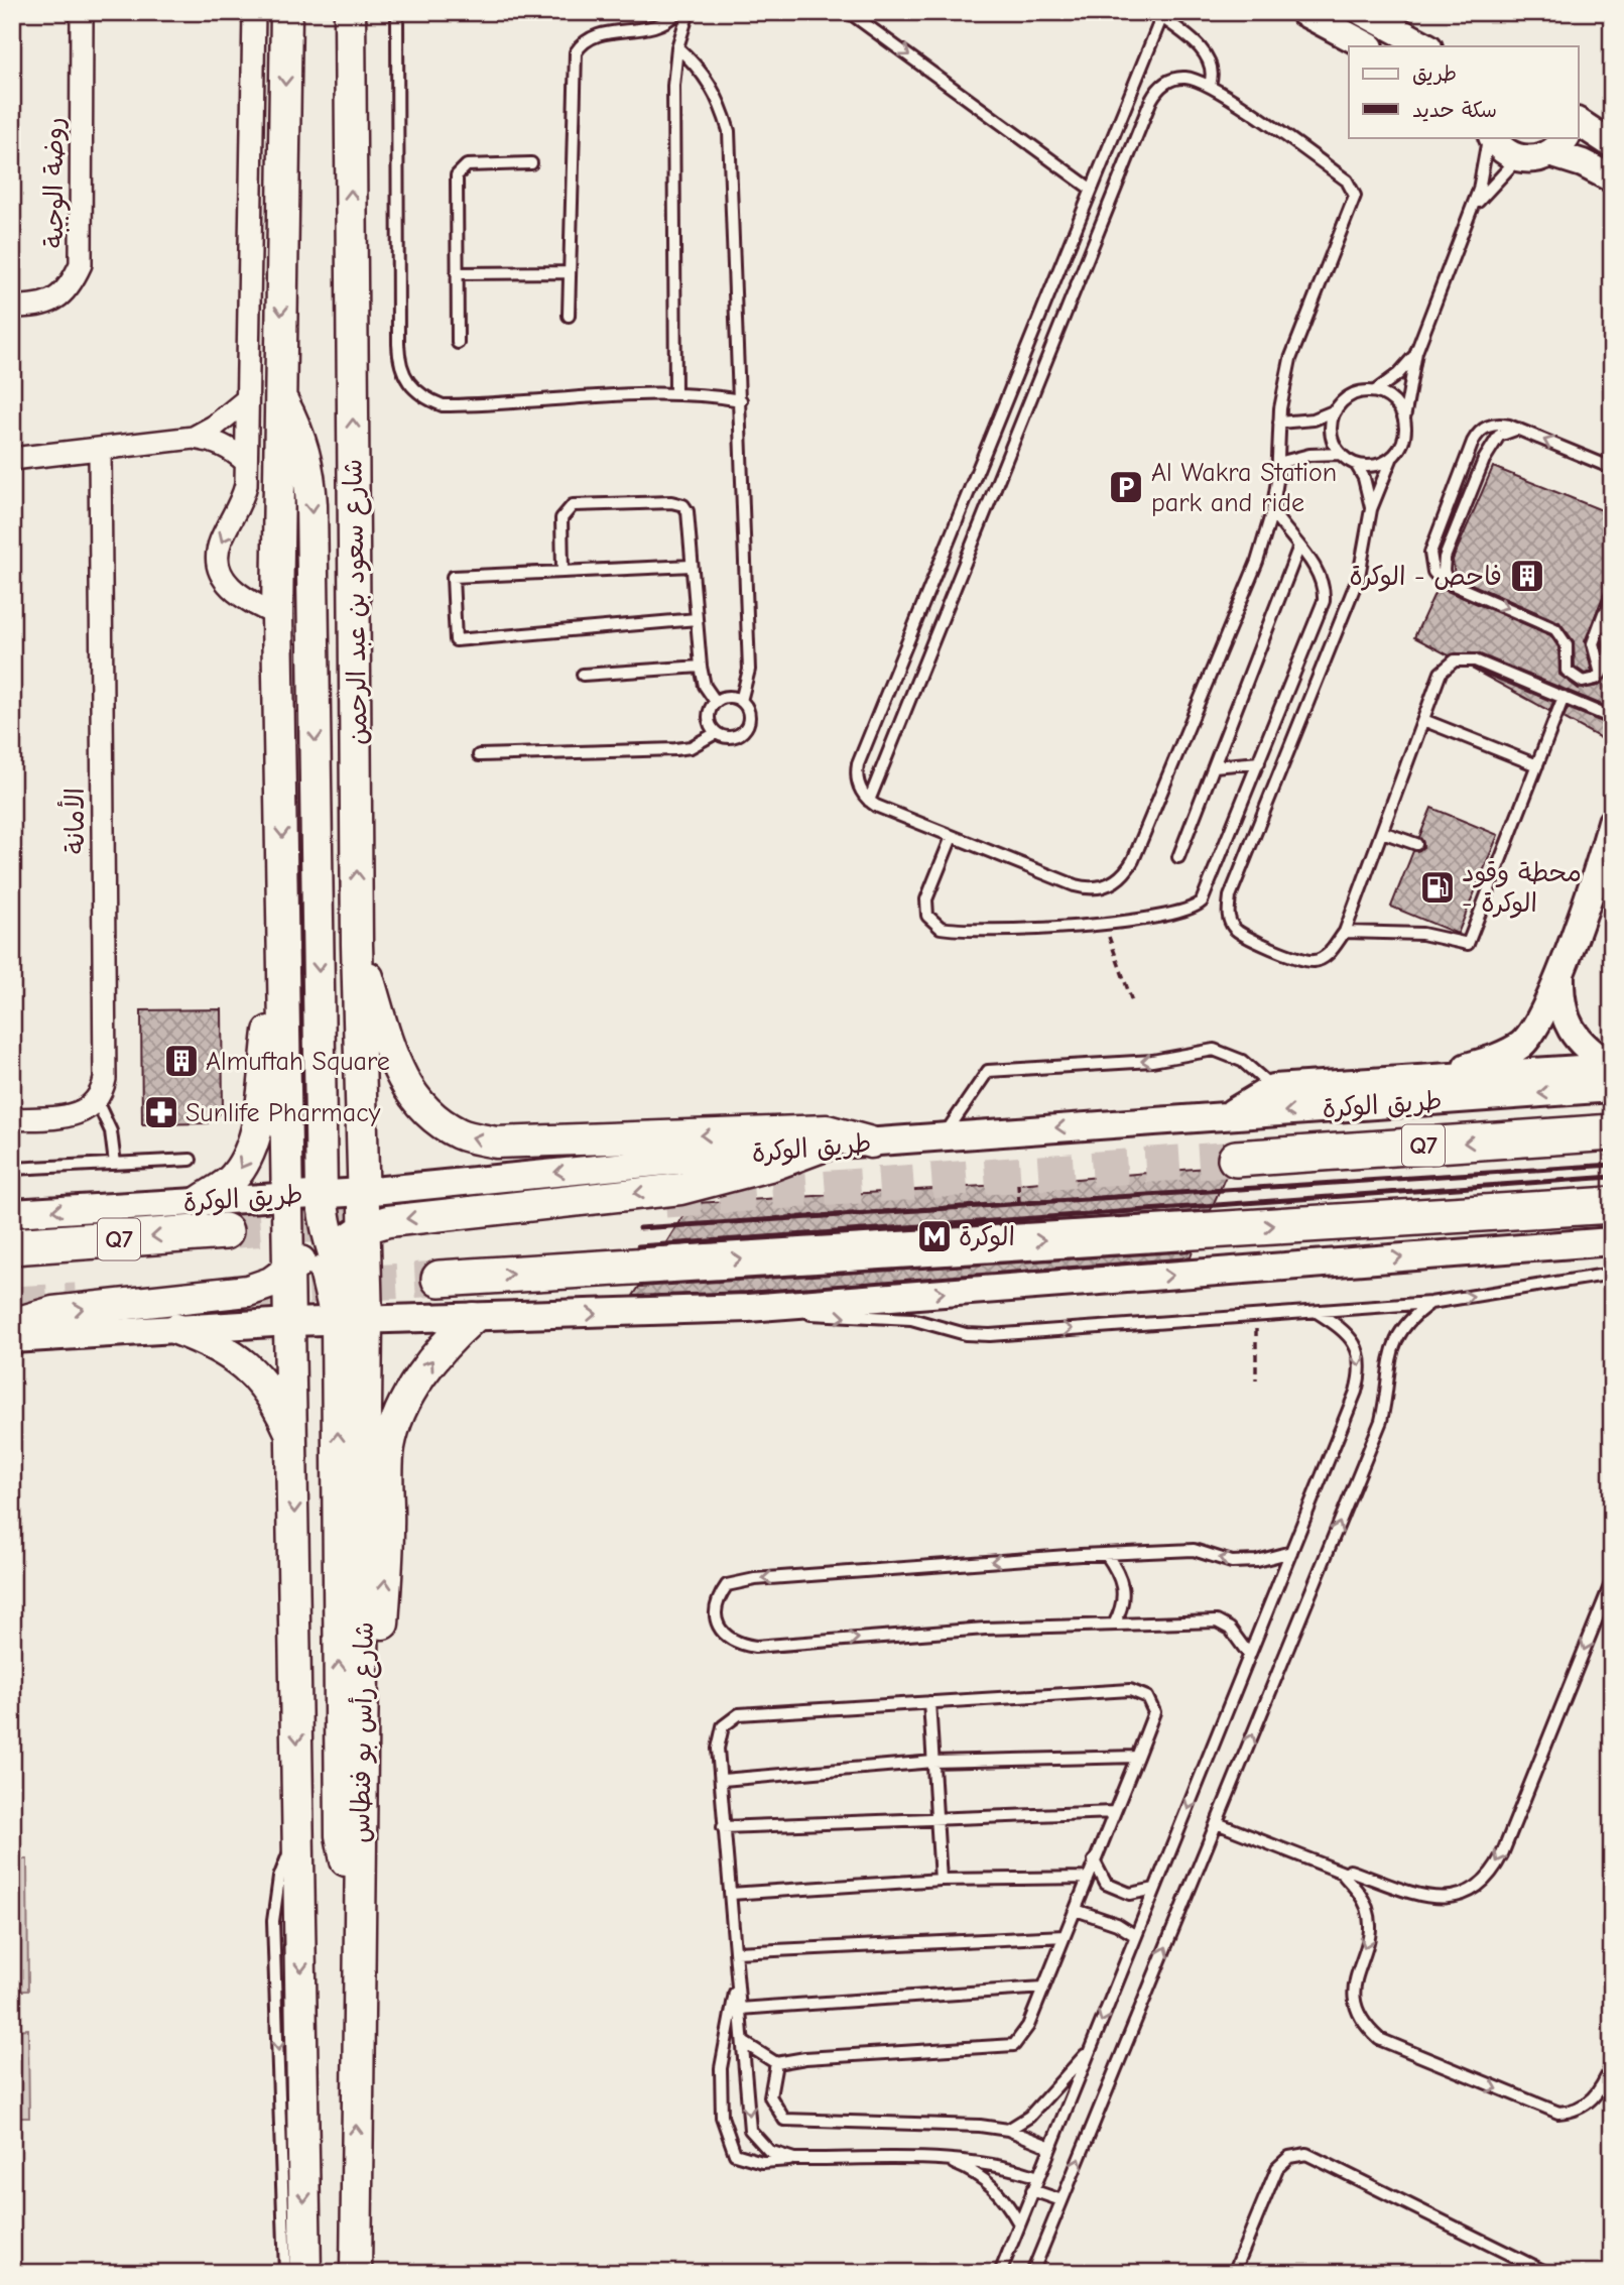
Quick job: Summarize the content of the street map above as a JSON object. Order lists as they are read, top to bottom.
{
  "streets": {
    "highway": ["طريق الوكرة", "Q7"],
    "main road": ["شارع سعود بن عبد الرحمن", "شارع رأس بو فنطاس"],
    "street": ["روضة الوجبة", "الأمانة"]
  },
  "crossings": [
    ["شارع سعود بن عبد الرحمن", "طريق الوكرة"],
    ["شارع سعود بن عبد الرحمن", "شارع رأس بو فنطاس"],
    ["طريق الوكرة", "شارع رأس بو فنطاس"]
  ],
  "places": {
    "parking": ["Al Wakra Station park and ride"],
    "building": ["فاحص - الوكرة", "Almuftah Square"],
    "fuel station": ["محطة وقود - الوكرة"],
    "pharmacy": ["Sunlife Pharmacy"],
    "metro station": ["الوكرة"]
  },
  "legend": ["طريق", "سكة حديد"]
}
